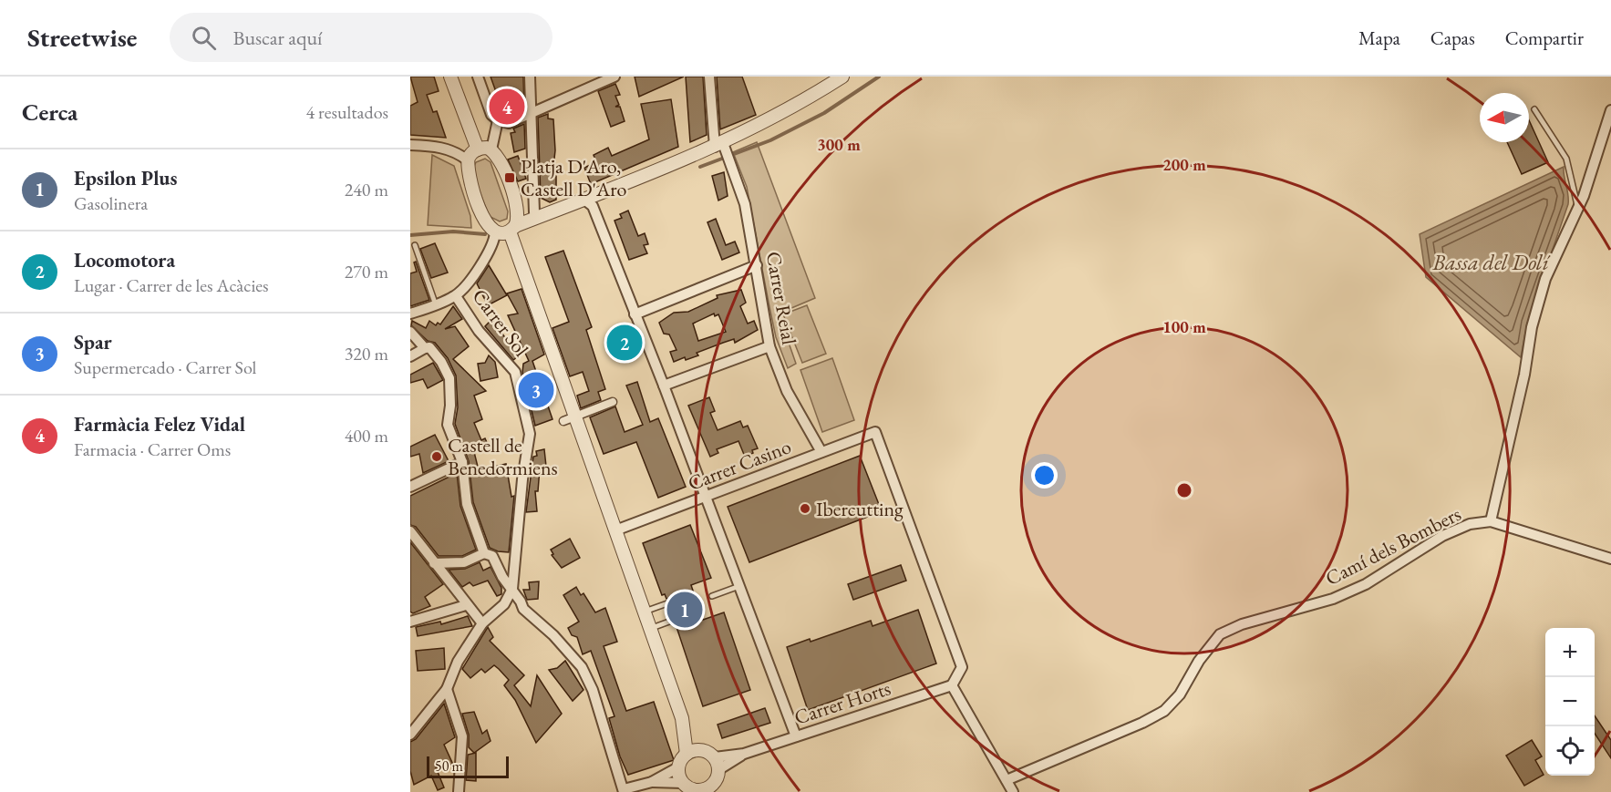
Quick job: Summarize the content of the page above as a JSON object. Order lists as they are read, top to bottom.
{
  "streets": {
    "street": [
      "Carrer Reial",
      "Carrer Sol",
      "Carrer Casino",
      "Camí dels Bombers",
      "Carrer Horts"
    ]
  },
  "crossings": [
    ["Carrer Reial", "Carrer Casino"],
    ["Carrer Casino", "Carrer Horts"]
  ],
  "water": ["Bassa del Dolí"],
  "places": {
    "transit": ["Platja D'Aro, Castell D'Aro"],
    "other": ["Castell de Benedormiens", "Ibercutting"]
  },
  "scale_bar": "50 m",
  "north": "left",
  "page": {
    "header": "Streetwise",
    "search": "Buscar aquí",
    "nav": ["Mapa", "Capas", "Compartir"],
    "heading": ["Cerca", "4 resultados"],
    "pins": [
      "4",
      "2",
      "3",
      "1"
    ],
    "list": [
      {
        "mark": "1",
        "name": "Epsilon Plus",
        "note": "Gasolinera",
        "value": "240 m"
      },
      {
        "mark": "2",
        "name": "Locomotora",
        "note": "Lugar · Carrer de les Acàcies",
        "value": "270 m"
      },
      {
        "mark": "3",
        "name": "Spar",
        "note": "Supermercado · Carrer Sol",
        "value": "320 m"
      },
      {
        "mark": "4",
        "name": "Farmàcia Felez Vidal",
        "note": "Farmacia · Carrer Oms",
        "value": "400 m"
      }
    ],
    "map_buttons": ["+", "−"],
    "scale": "50 m"
  },
  "rings": ["300 m", "200 m", "100 m"]
}
